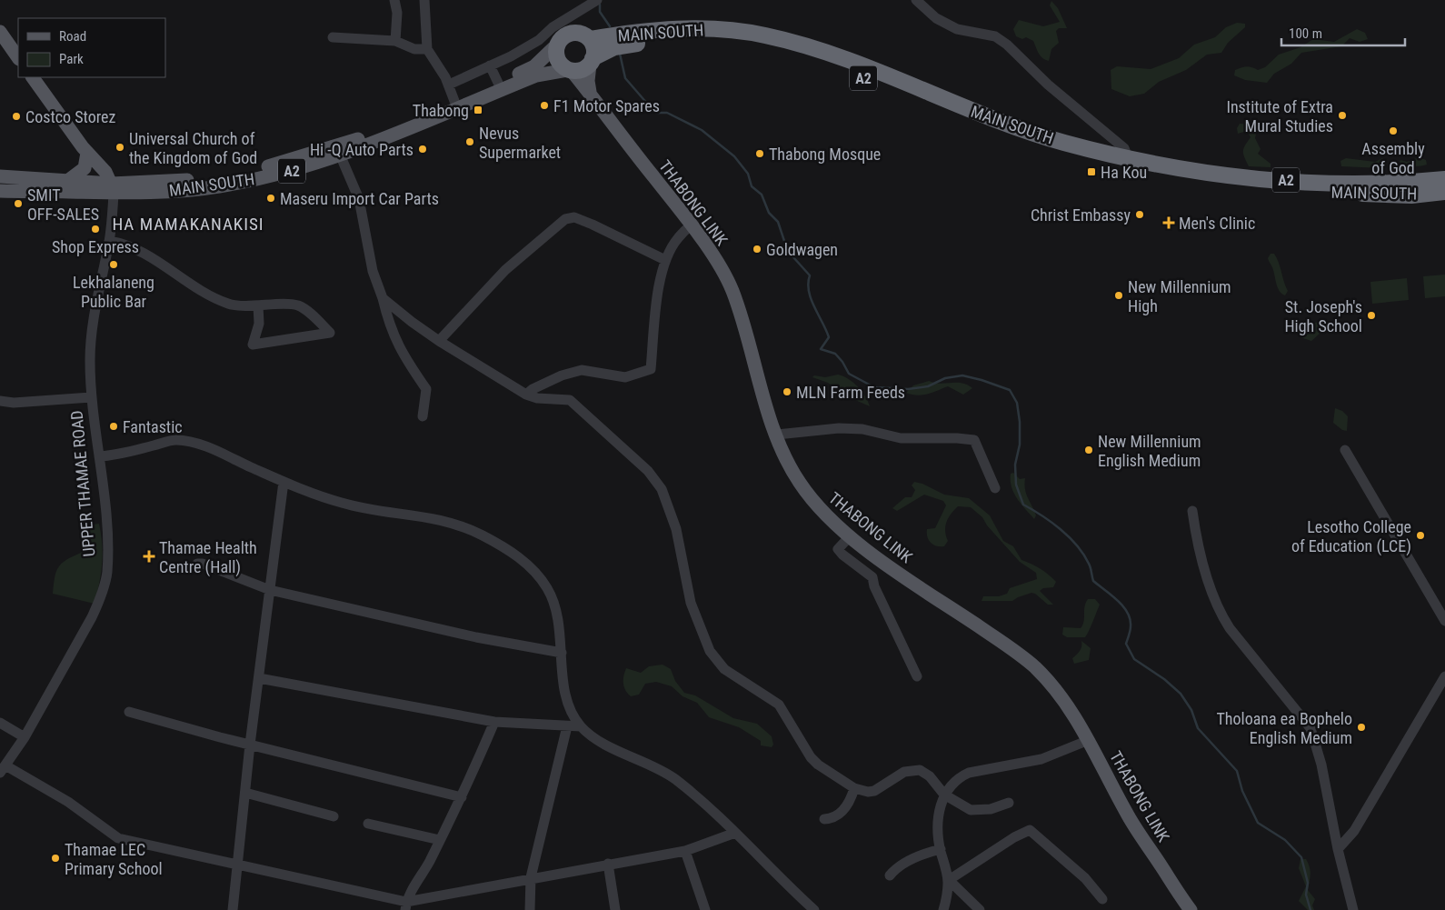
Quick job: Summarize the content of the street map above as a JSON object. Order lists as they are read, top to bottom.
{
  "streets": {
    "highway": ["MAIN SOUTH", "A2"],
    "main road": ["THABONG LINK"],
    "street": ["UPPER THAMAE ROAD"]
  },
  "crossings": [
    ["MAIN SOUTH", "THABONG LINK"],
    ["MAIN SOUTH", "UPPER THAMAE ROAD"]
  ],
  "districts": ["HA MAMAKANAKISI"],
  "places": {
    "other": [
      "F1 Motor Spares",
      "Institute of Extra Mural Studies",
      "Costco Storez",
      "Assembly of God",
      "Nevus Supermarket",
      "Universal Church of the Kingdom of God",
      "Hi -Q Auto Parts",
      "Thabong Mosque",
      "Maseru Import Car Parts",
      "SMIT OFF-SALES",
      "Christ Embassy",
      "Shop Express",
      "Goldwagen",
      "Lekhalaneng Public Bar",
      "New Millennium High",
      "St. Joseph's High School",
      "MLN Farm Feeds",
      "Fantastic",
      "New Millennium English Medium",
      "Lesotho College of Education (LCE)",
      "Tholoana ea Bophelo English Medium",
      "Thamae LEC Primary School"
    ],
    "transit": ["Thabong", "Ha Kou"],
    "health": ["Men's Clinic", "Thamae Health Centre (Hall)"]
  },
  "legend": ["Road", "Park"],
  "scale_bar": "100 m"
}
